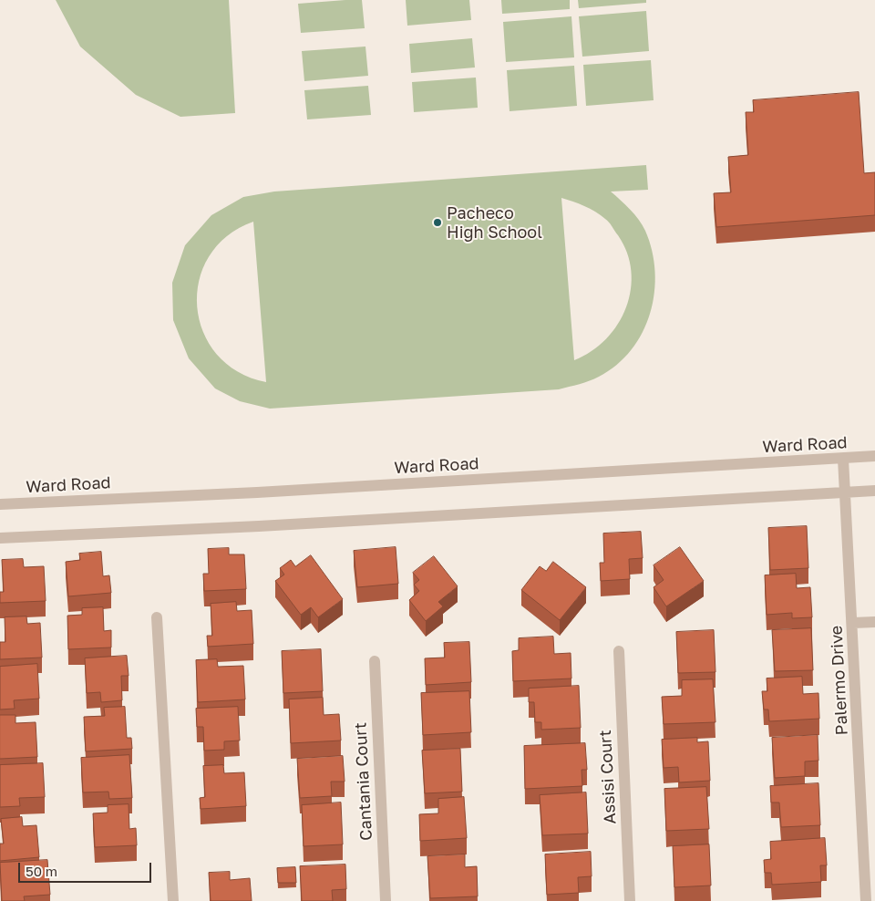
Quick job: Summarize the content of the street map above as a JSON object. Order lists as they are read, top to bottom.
{
  "streets": {
    "street": [
      "Ward Road",
      "Palermo Drive",
      "Assisi Court",
      "Cantania Court"
    ]
  },
  "crossings": [
    ["Ward Road", "Palermo Drive"]
  ],
  "places": ["Pacheco High School"],
  "scale_bar": "50 m"
}
